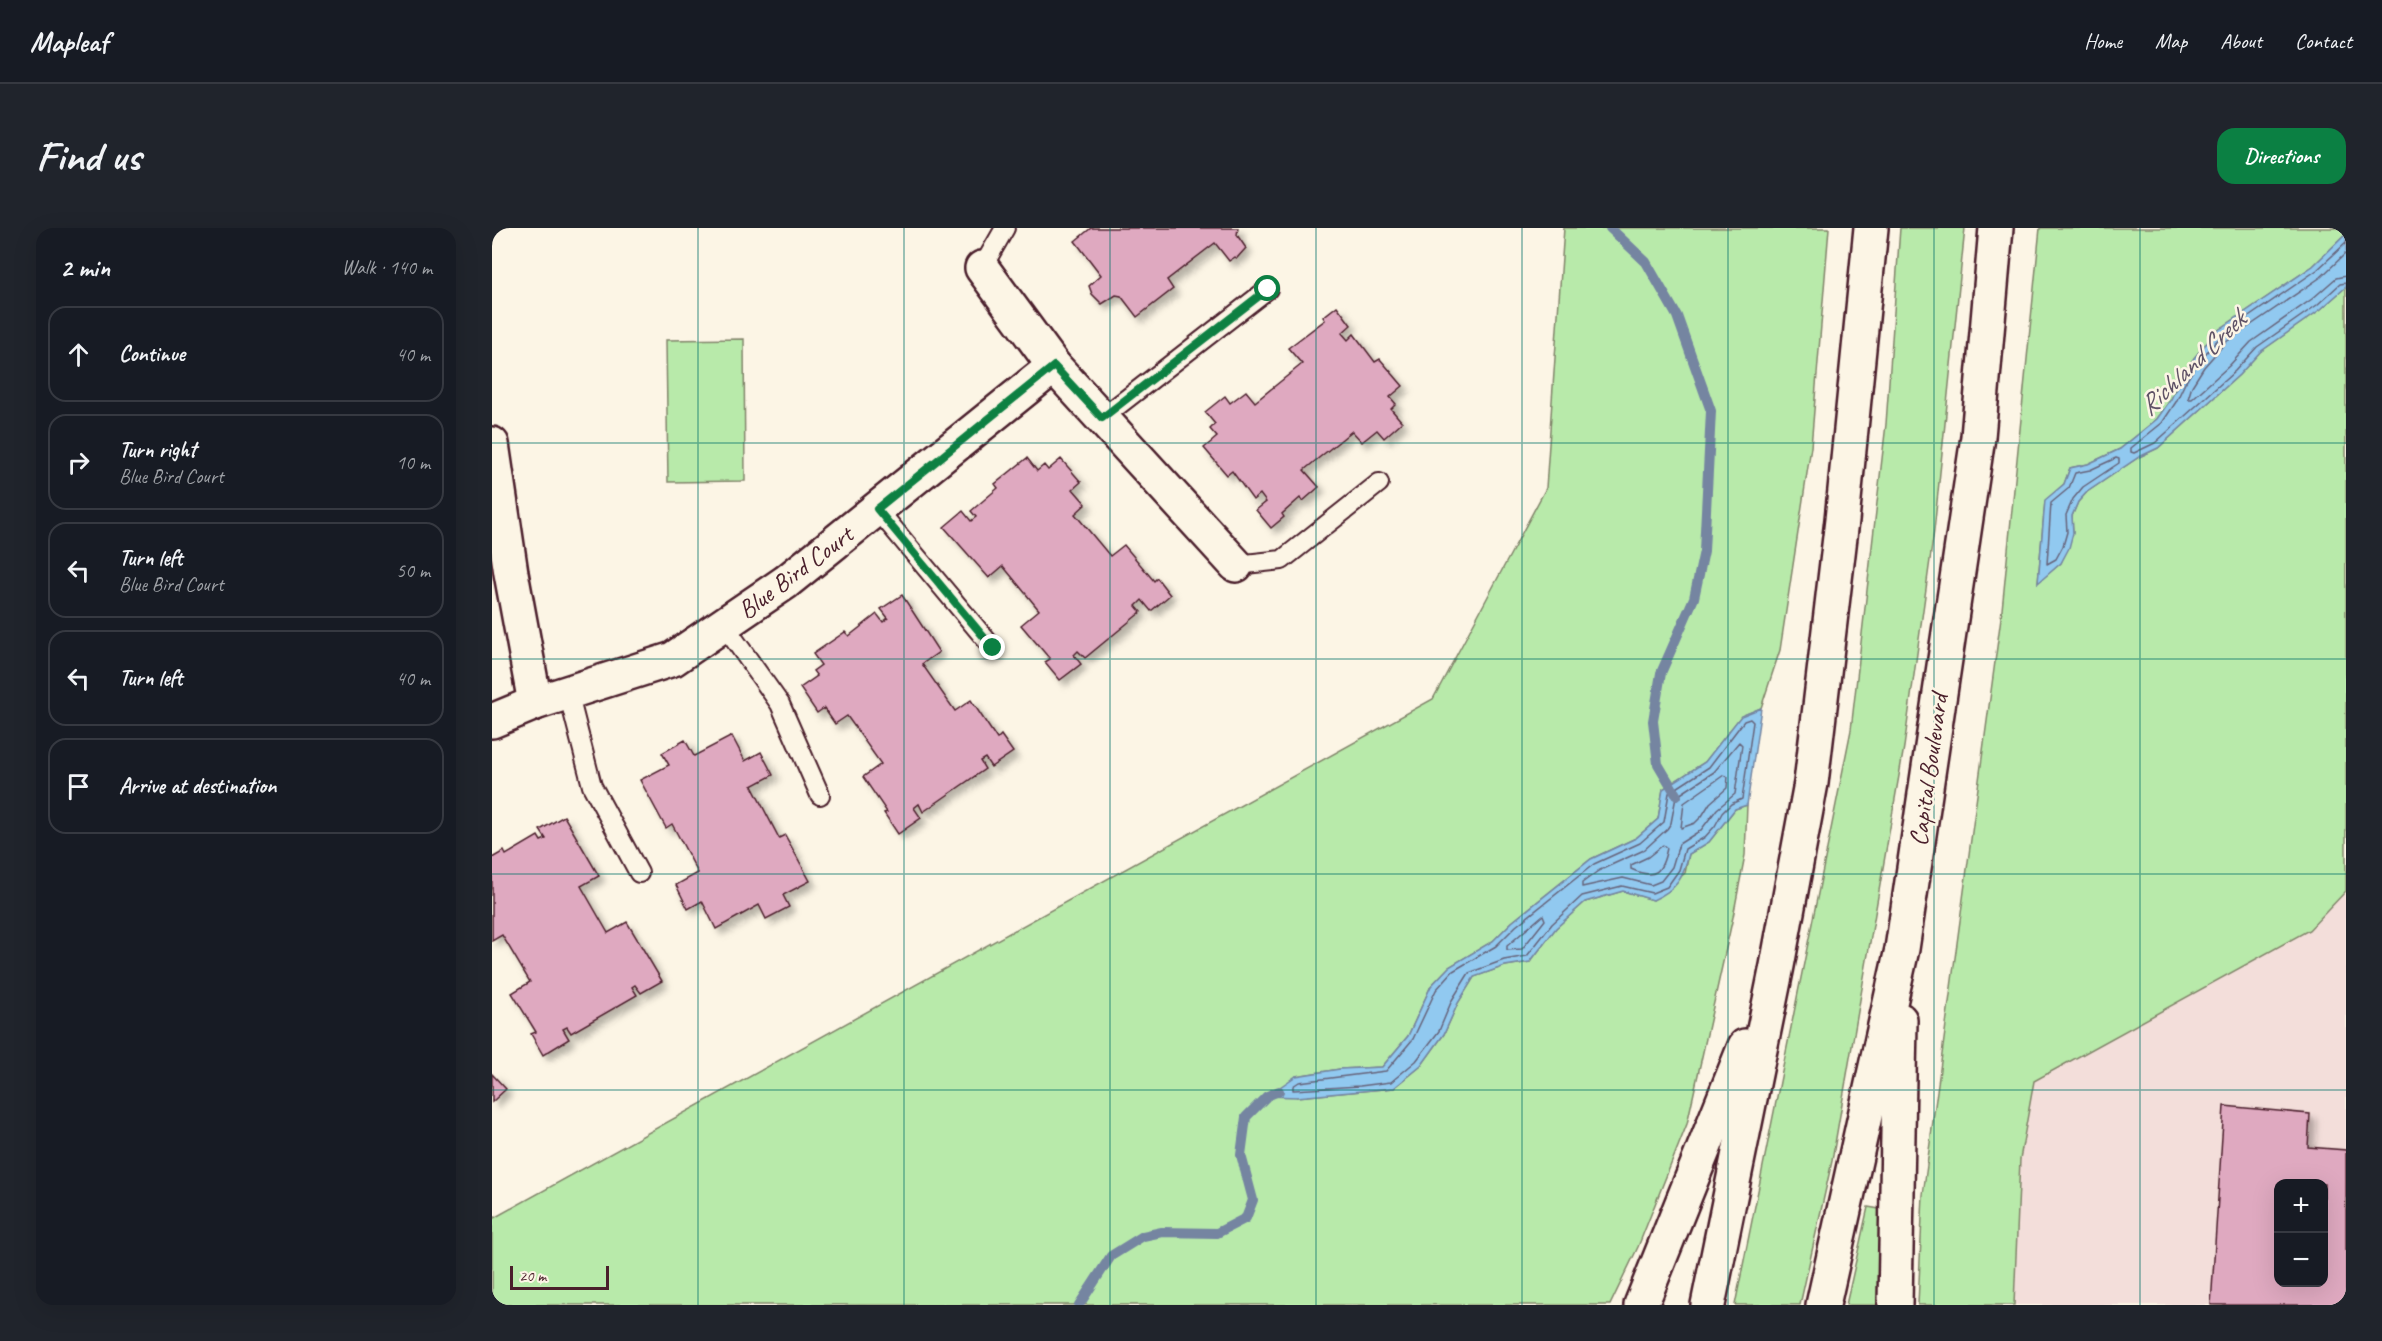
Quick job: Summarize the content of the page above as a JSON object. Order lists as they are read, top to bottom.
{
  "streets": {
    "main road": ["Blue Bird Court", "Capital Boulevard"]
  },
  "water": ["Richland Creek"],
  "scale_bar": "20 m",
  "page": {
    "header": "Mapleaf",
    "nav": [
      "Home",
      "Map",
      "About",
      "Contact"
    ],
    "buttons": "Directions",
    "title": "Find us",
    "heading": ["2 min", "Walk · 140 m"],
    "list": [
      ["Continue", "40 m"],
      ["Turn right", "Blue Bird Court", "10 m"],
      ["Turn left", "Blue Bird Court", "50 m"],
      ["Turn left", "40 m"],
      "Arrive at destination"
    ],
    "map_buttons": ["+", "−"],
    "scale": "20 m"
  }
}
